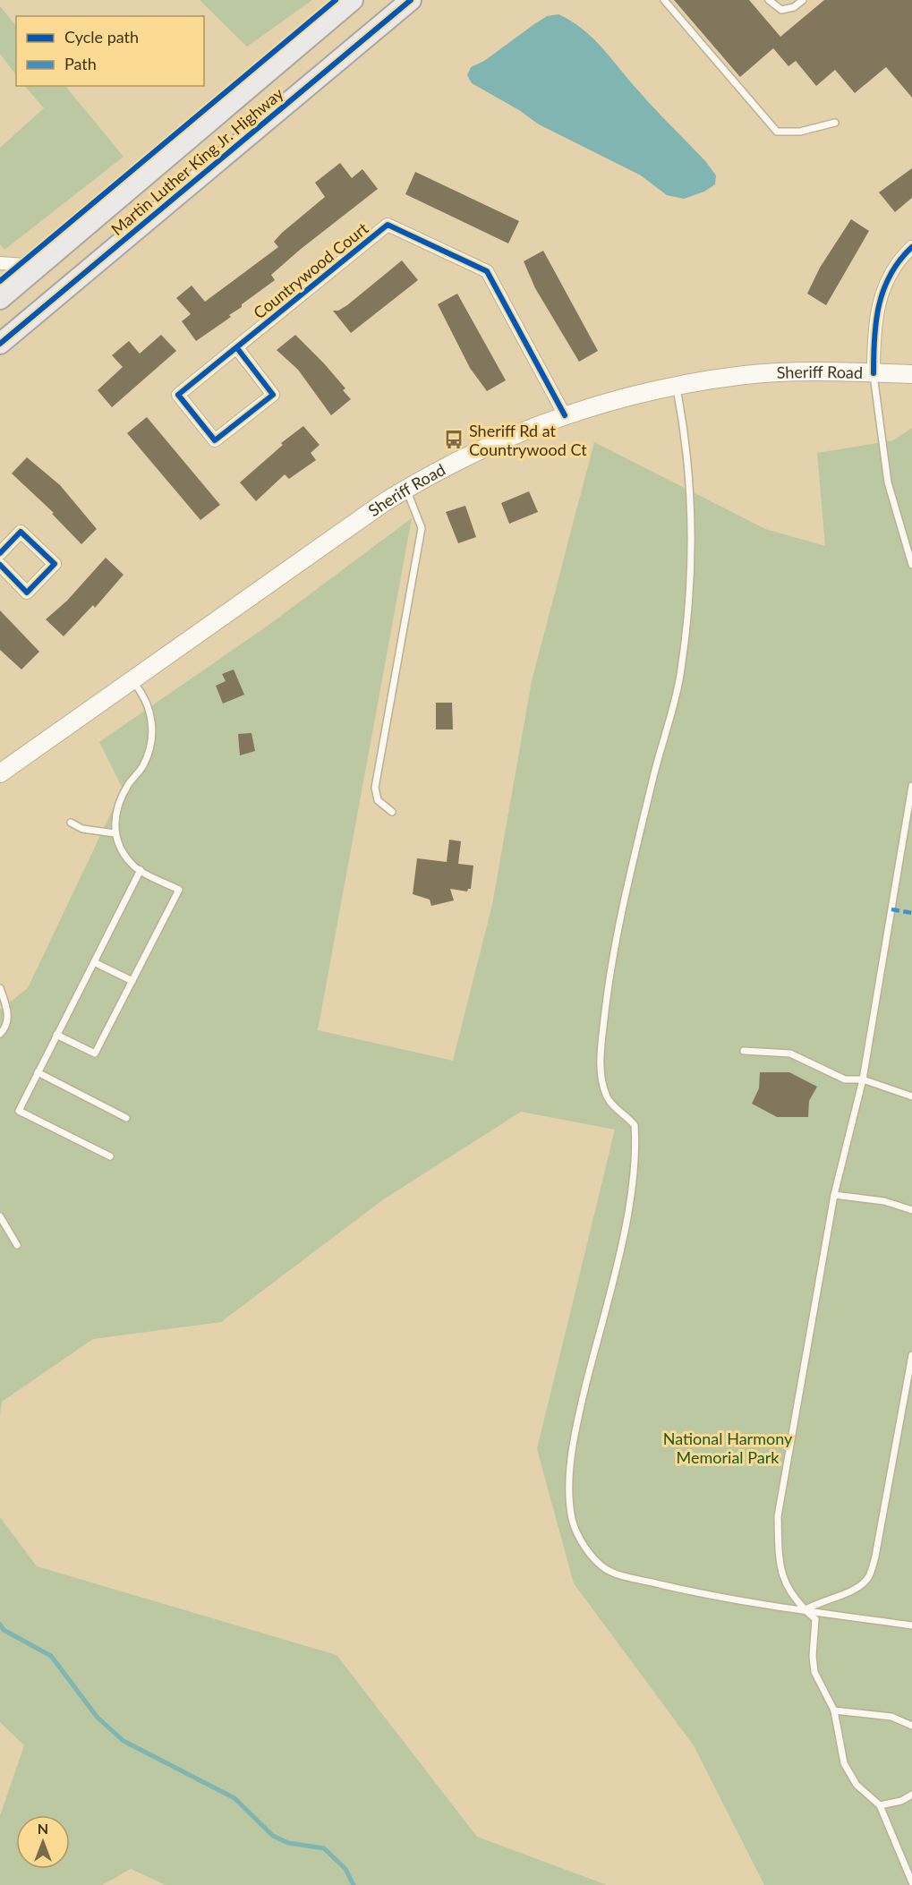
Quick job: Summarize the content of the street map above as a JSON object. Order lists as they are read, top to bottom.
{
  "streets": {
    "main road": ["Martin Luther King Jr. Highway", "Sheriff Road"],
    "street": ["Countrywood Court"]
  },
  "crossings": [
    ["Countrywood Court", "Sheriff Road"]
  ],
  "parks": ["National Harmony Memorial Park"],
  "places": {
    "bus stop": ["Sheriff Rd at Countrywood Ct"]
  },
  "legend": ["Cycle path", "Path"],
  "north": "top"
}
